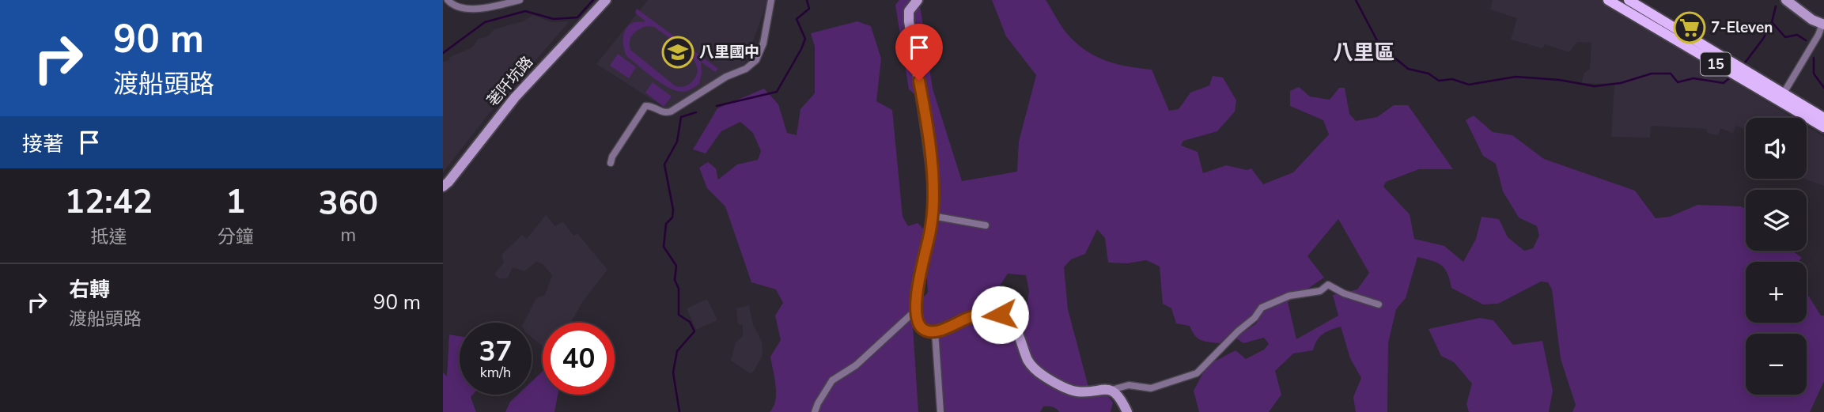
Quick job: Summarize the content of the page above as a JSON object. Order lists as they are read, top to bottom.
{
  "streets": {
    "main road": ["15"],
    "street": ["荖阡坑路"]
  },
  "districts": ["八里區"],
  "places": {
    "supermarket": ["7-Eleven"],
    "school or university": ["八里國中"]
  },
  "page": {
    "turn": ["90 m", "渡船頭路"],
    "then": "接著",
    "map_buttons": ["+", "−"],
    "eta": [
      "12:42",
      "抵達",
      "1",
      "分鐘",
      "360",
      "m"
    ],
    "list": [
      {
        "name": "右轉",
        "note": "渡船頭路",
        "value": "90 m"
      }
    ],
    "speed": "37 km/h",
    "limit": "40"
  }
}
